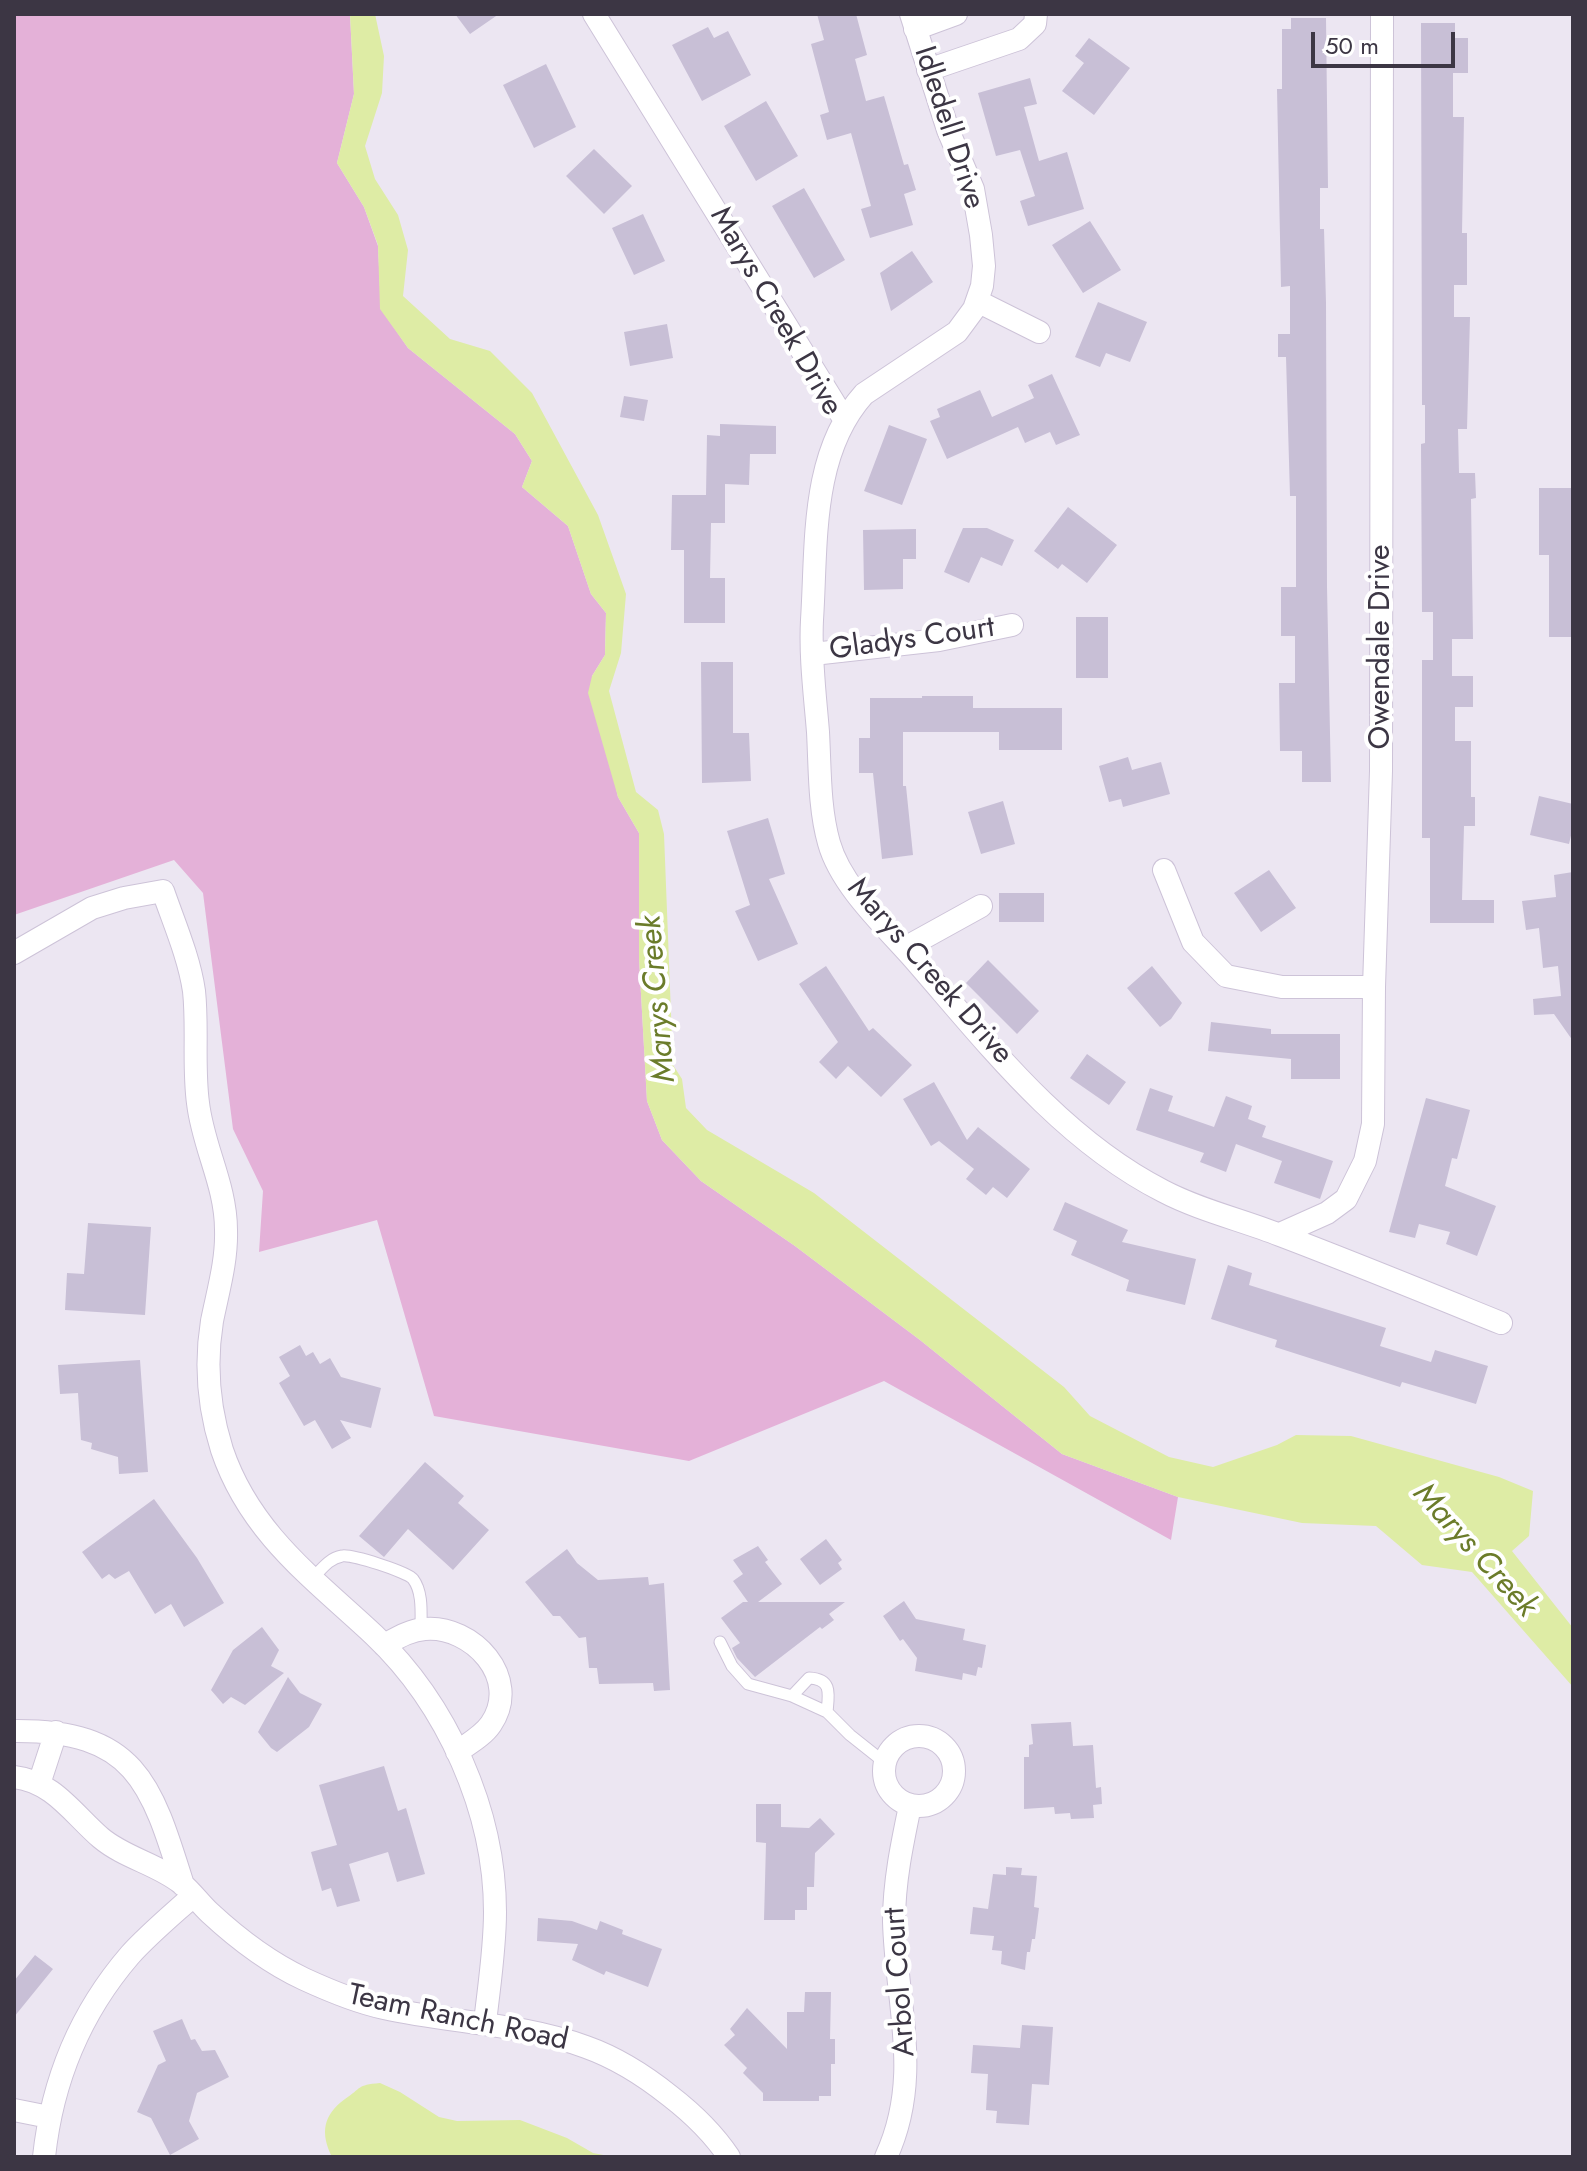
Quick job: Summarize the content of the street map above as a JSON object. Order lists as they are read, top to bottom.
{
  "streets": {
    "street": [
      "Idledell Drive",
      "Marys Creek Drive",
      "Gladys Court",
      "Owendale Drive",
      "Arbol Court",
      "Team Ranch Road"
    ]
  },
  "crossings": [
    ["Idledell Drive", "Marys Creek Drive"],
    ["Marys Creek Drive", "Gladys Court"],
    ["Marys Creek Drive", "Owendale Drive"]
  ],
  "water": ["Marys Creek"],
  "scale_bar": "50 m"
}
